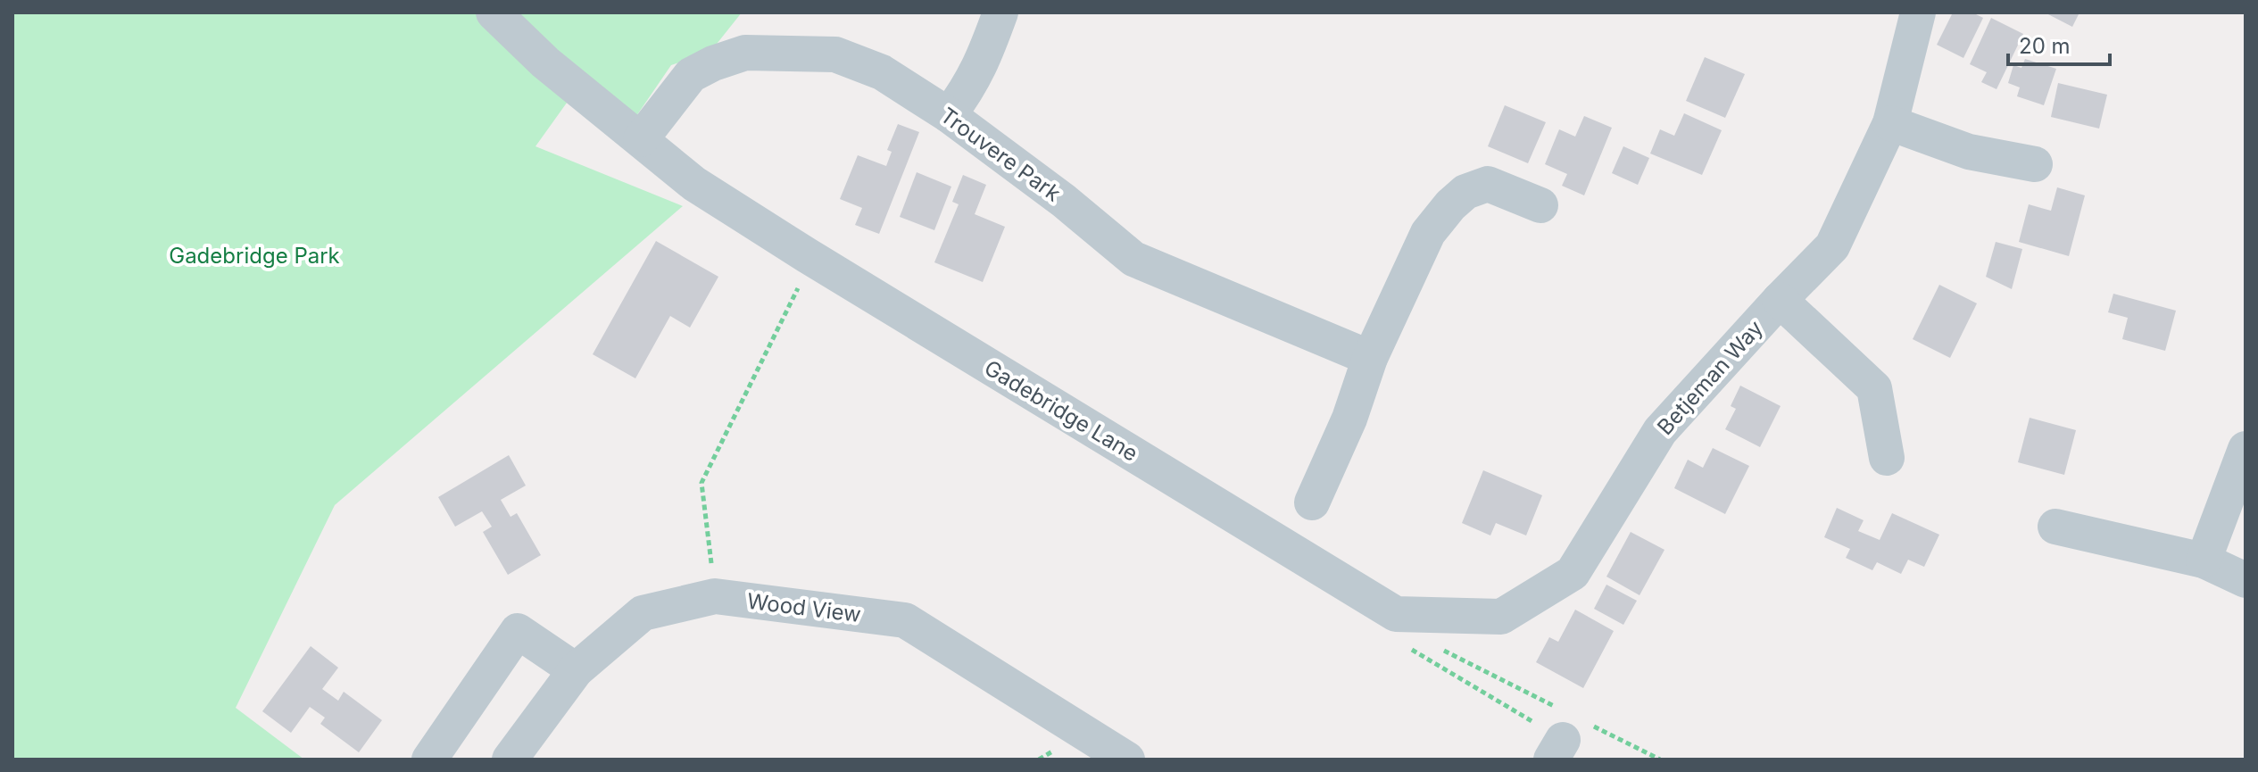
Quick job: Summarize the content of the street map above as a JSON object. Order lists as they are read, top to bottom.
{
  "streets": {
    "street": [
      "Trouvere Park",
      "Betjeman Way",
      "Gadebridge Lane",
      "Wood View"
    ]
  },
  "crossings": [
    ["Trouvere Park", "Gadebridge Lane"],
    ["Betjeman Way", "Gadebridge Lane"]
  ],
  "parks": ["Gadebridge Park"],
  "scale_bar": "20 m"
}
